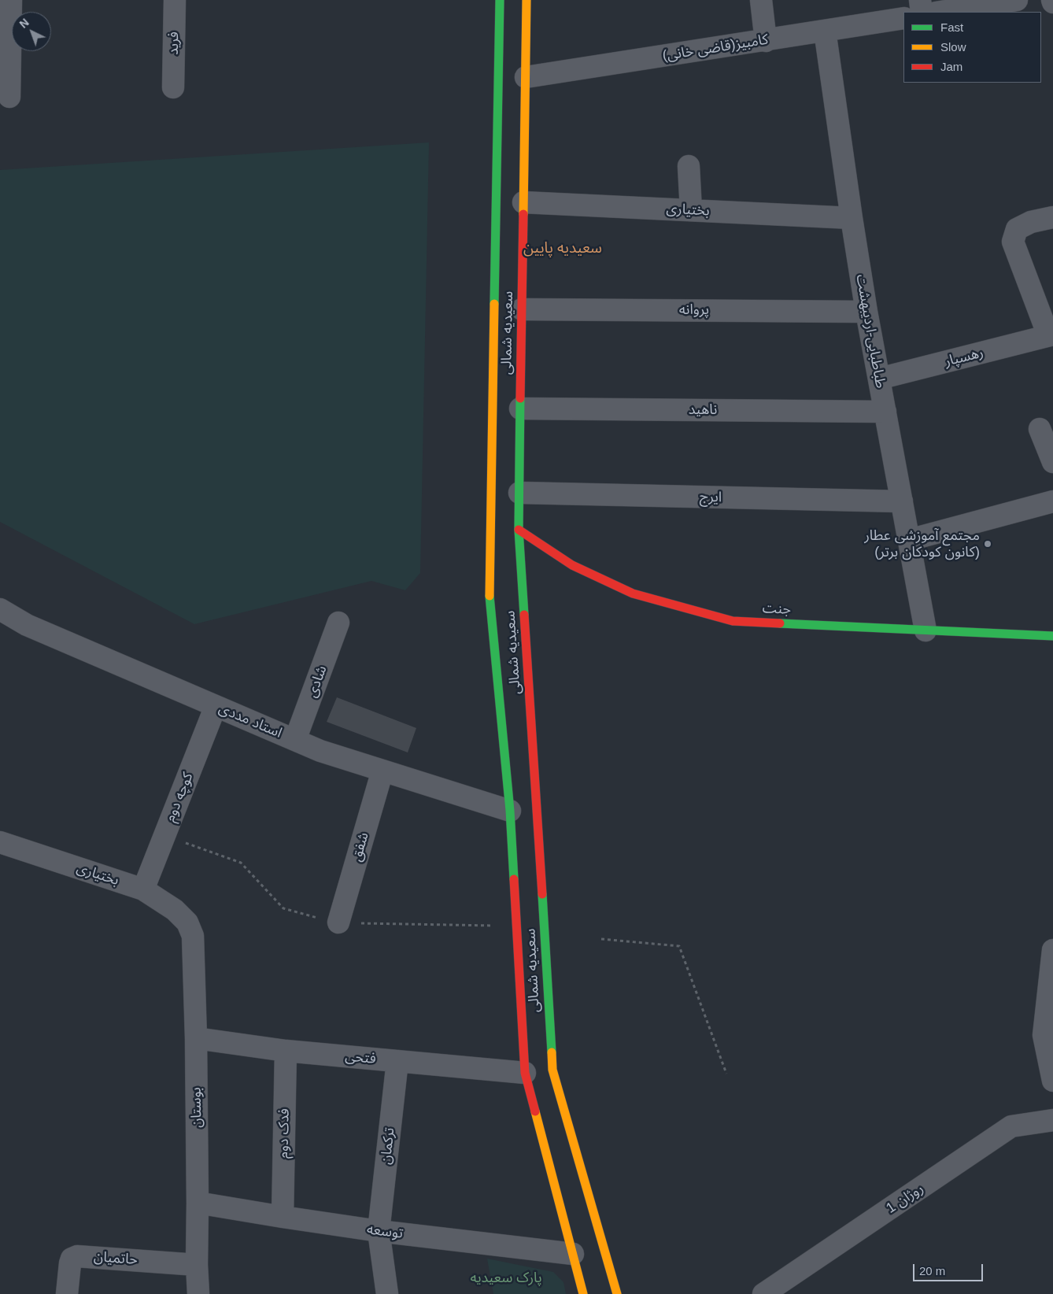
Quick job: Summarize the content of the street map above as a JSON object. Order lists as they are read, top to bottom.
{
  "streets": {
    "main road": ["سعیدیه شمالی", "جنت"],
    "street": [
      "فرید",
      "کامبیز(قاضی خانی)",
      "بختیاری",
      "پروانه",
      "طباطبایی-اردیبهشت",
      "رهسپار",
      "ناهید",
      "ایرج",
      "شادی",
      "استاد مددی",
      "کوچه دوم",
      "شفق",
      "فتحی",
      "بوستان",
      "فدک دوم",
      "ترکمان",
      "روژان 1",
      "توسعه",
      "حاتمیان"
    ]
  },
  "crossings": [
    ["کامبیز(قاضی خانی)", "طباطبایی-اردیبهشت"],
    ["کامبیز(قاضی خانی)", "سعیدیه شمالی"],
    ["بختیاری", "طباطبایی-اردیبهشت"],
    ["بختیاری", "سعیدیه شمالی"],
    ["بختیاری", "کوچه دوم"],
    ["بختیاری", "بوستان"],
    ["پروانه", "طباطبایی-اردیبهشت"],
    ["پروانه", "سعیدیه شمالی"],
    ["طباطبایی-اردیبهشت", "رهسپار"],
    ["طباطبایی-اردیبهشت", "ناهید"],
    ["طباطبایی-اردیبهشت", "ایرج"],
    ["طباطبایی-اردیبهشت", "جنت"],
    ["سعیدیه شمالی", "ناهید"],
    ["سعیدیه شمالی", "ایرج"],
    ["سعیدیه شمالی", "جنت"],
    ["سعیدیه شمالی", "استاد مددی"],
    ["سعیدیه شمالی", "فتحی"],
    ["سعیدیه شمالی", "توسعه"],
    ["شادی", "استاد مددی"],
    ["استاد مددی", "کوچه دوم"],
    ["استاد مددی", "شفق"],
    ["فتحی", "بوستان"],
    ["فتحی", "فدک دوم"],
    ["فتحی", "ترکمان"],
    ["بوستان", "توسعه"],
    ["بوستان", "حاتمیان"],
    ["فدک دوم", "توسعه"],
    ["ترکمان", "توسعه"]
  ],
  "districts": ["سعیدیه پایین"],
  "parks": ["پارک سعیدیه"],
  "places": ["مجتمع آموزشی عطار (کانون کودکان برتر)"],
  "legend": ["Fast", "Slow", "Jam"],
  "scale_bar": "20 m",
  "north": "top left"
}
